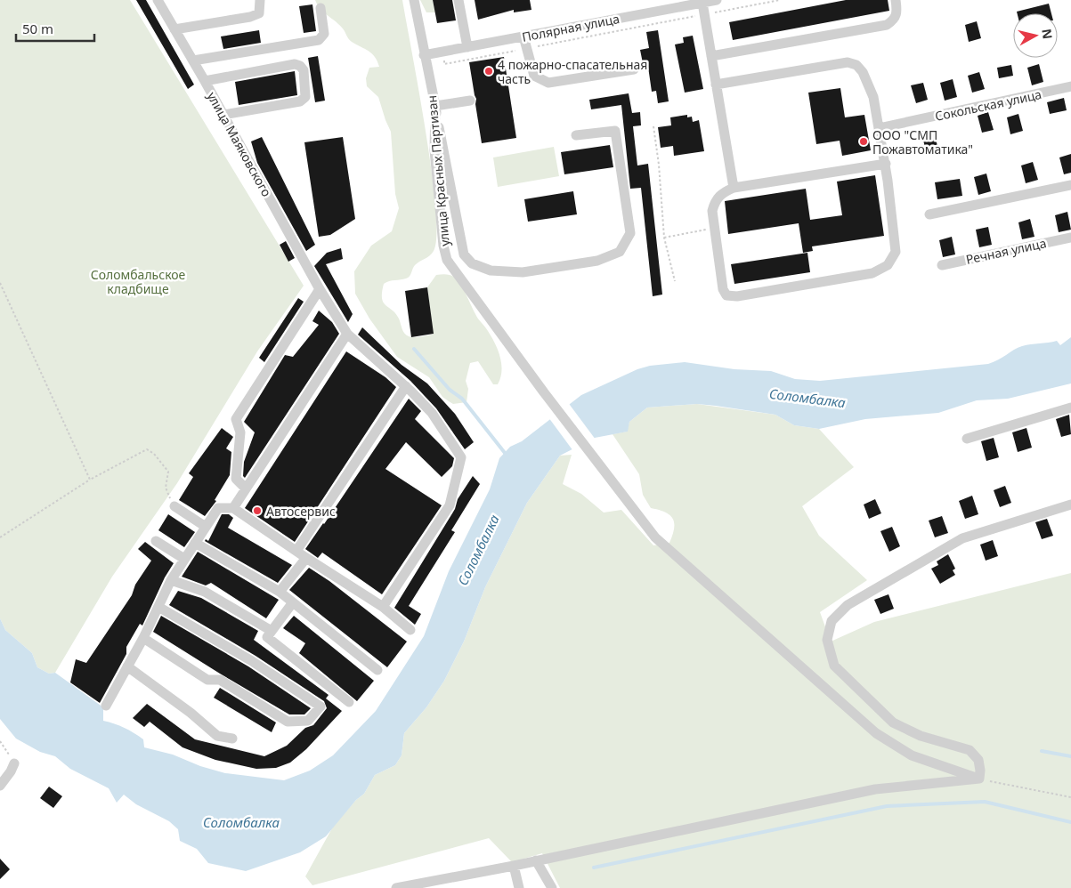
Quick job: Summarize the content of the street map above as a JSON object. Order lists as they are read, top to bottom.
{
  "streets": {
    "street": [
      "Полярная улица",
      "Сокольская улица",
      "улица Маяковского",
      "улица Красных Партизан",
      "Речная улица"
    ]
  },
  "crossings": [
    ["Полярная улица", "улица Красных Партизан"]
  ],
  "water": ["Соломбалка"],
  "parks": ["Соломбальское кладбище"],
  "places": ["4 пожарно-спасательная часть", "ООО \"СМП Пожавтоматика\"", "Автосервис"],
  "scale_bar": "50 m",
  "north": "right"
}
